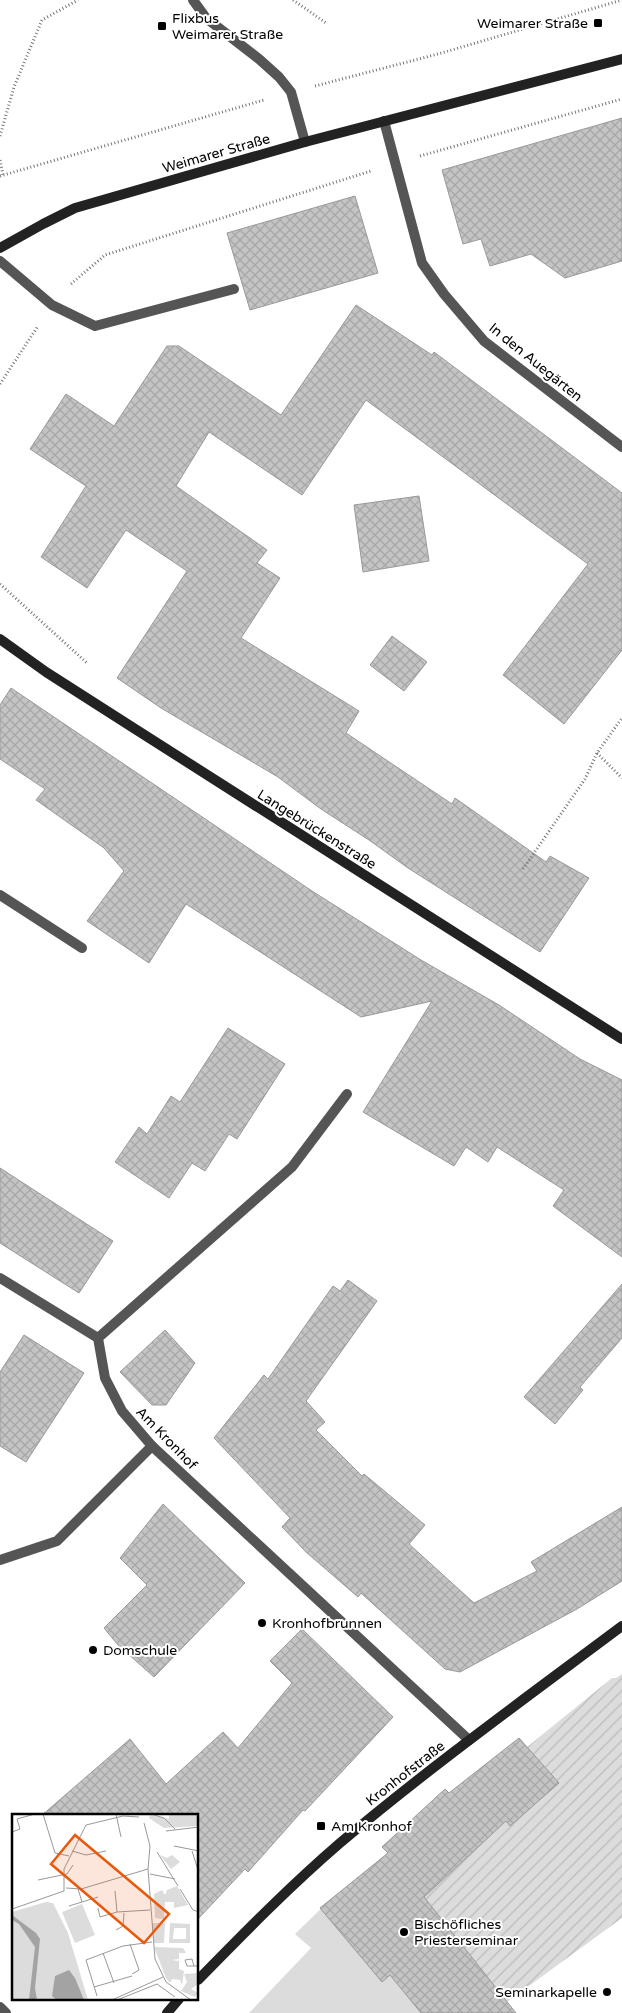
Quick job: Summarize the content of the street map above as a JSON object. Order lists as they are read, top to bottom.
{
  "streets": {
    "street": [
      "Weimarer Straße",
      "In den Auegärten",
      "Langebrückenstraße",
      "Am Kronhof",
      "Kronhofstraße"
    ]
  },
  "crossings": [
    ["Weimarer Straße", "In den Auegärten"],
    ["Am Kronhof", "Kronhofstraße"]
  ],
  "places": {
    "transit": ["Weimarer Straße", "Flixbus Weimarer Straße", "Am Kronhof"],
    "other": [
      "Kronhofbrunnen",
      "Domschule",
      "Bischöfliches Priesterseminar",
      "Seminarkapelle"
    ]
  }
}
